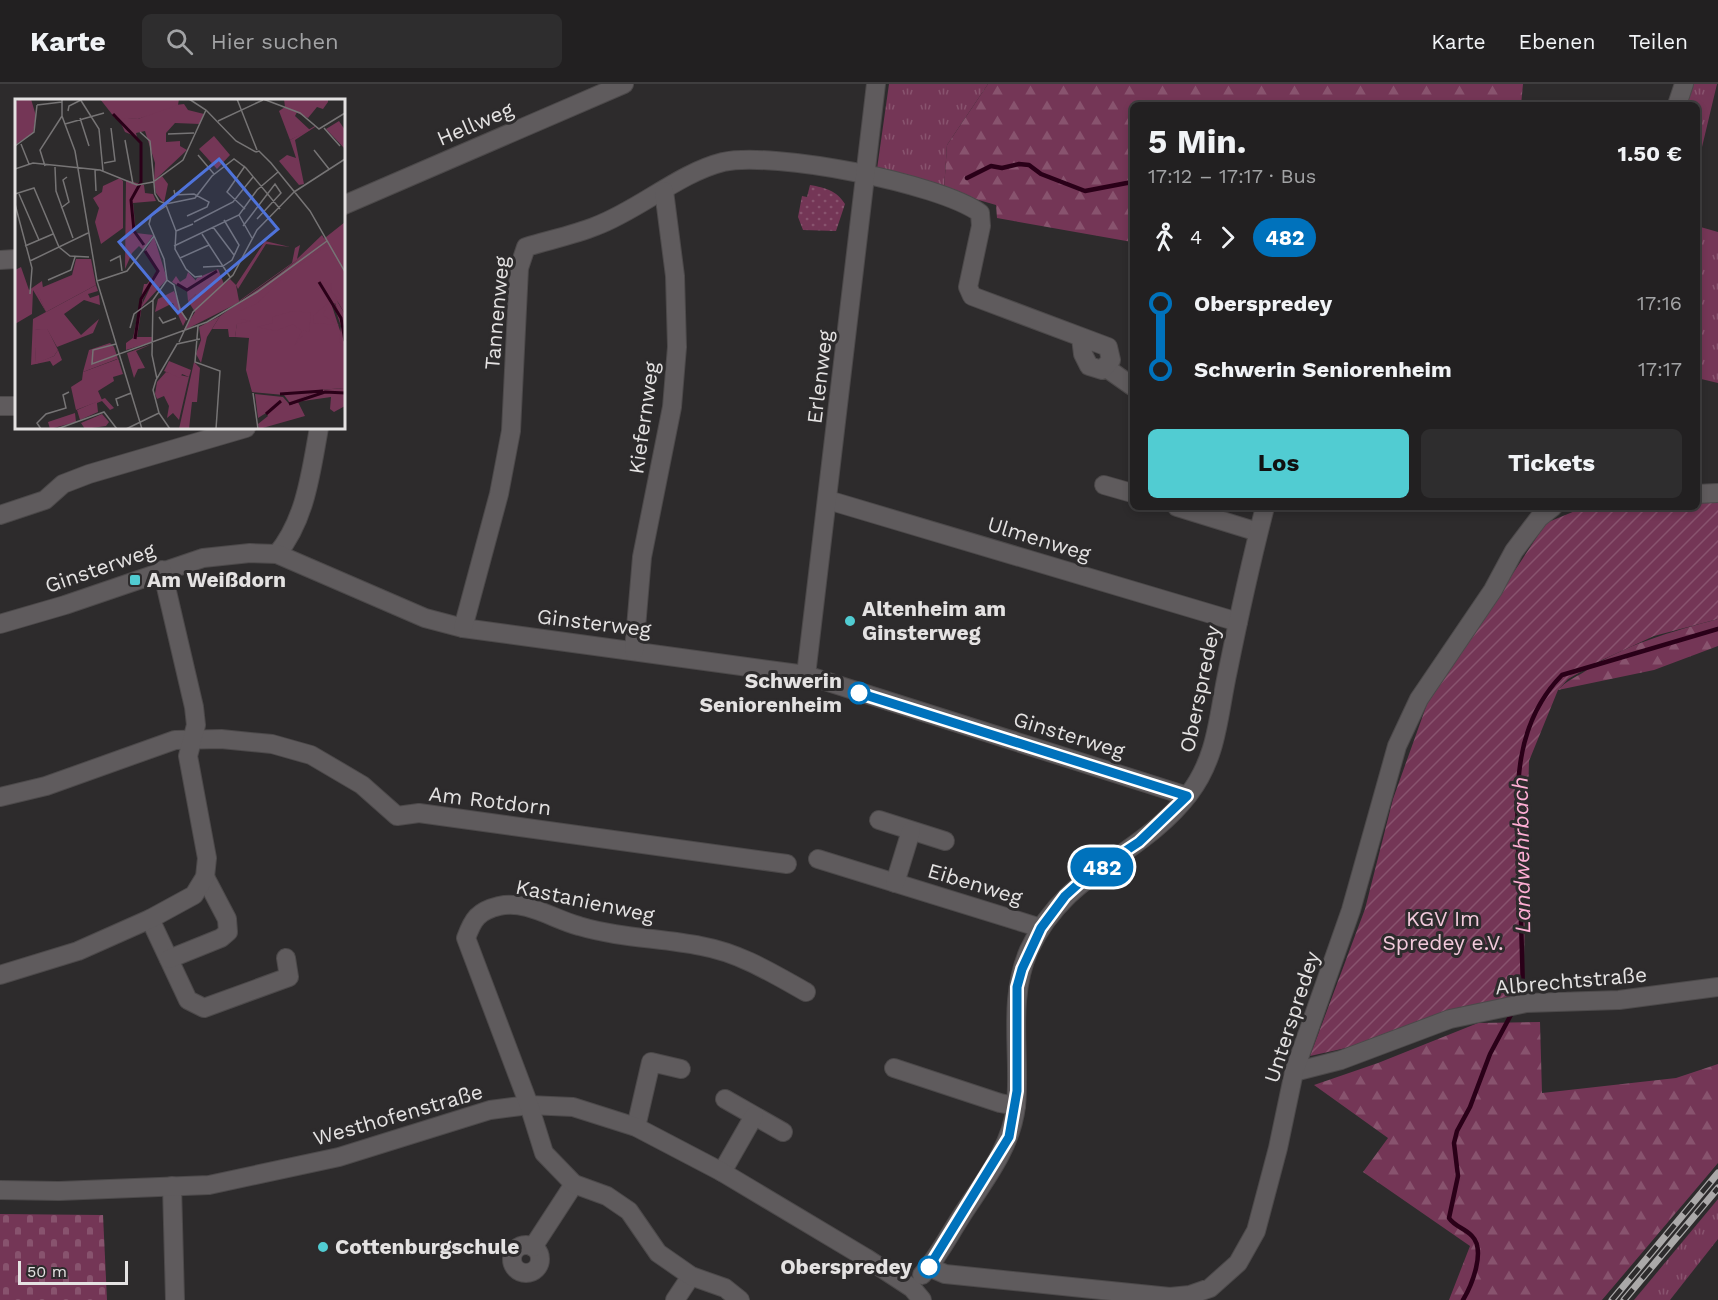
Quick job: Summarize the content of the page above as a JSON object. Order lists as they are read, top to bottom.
{
  "streets": {
    "street": [
      "Hellweg",
      "Tannenweg",
      "Erlenweg",
      "Kiefernweg",
      "Ulmenweg",
      "Ginsterweg",
      "Oberspredey",
      "Am Rotdorn",
      "Eibenweg",
      "Kastanienweg",
      "Albrechtstraße",
      "Unterspredey",
      "Westhofenstraße"
    ]
  },
  "crossings": [
    ["Tannenweg", "Erlenweg"],
    ["Tannenweg", "Kiefernweg"],
    ["Tannenweg", "Ginsterweg"],
    ["Erlenweg", "Ulmenweg"],
    ["Erlenweg", "Ginsterweg"],
    ["Kiefernweg", "Ginsterweg"],
    ["Ulmenweg", "Oberspredey"],
    ["Ginsterweg", "Oberspredey"],
    ["Oberspredey", "Eibenweg"],
    ["Oberspredey", "Unterspredey"],
    ["Oberspredey", "Westhofenstraße"],
    ["Kastanienweg", "Westhofenstraße"],
    ["Albrechtstraße", "Unterspredey"]
  ],
  "water": ["Landwehrbach"],
  "parks": ["KGV Im Spredey e.V."],
  "places": {
    "transit": ["Am Weißdorn"],
    "other": [
      "Altenheim am Ginsterweg",
      "Schwerin Seniorenheim",
      "Cottenburgschule",
      "Oberspredey"
    ]
  },
  "lines": ["bus line 482"],
  "scale_bar": "50 m",
  "page": {
    "header": "Karte",
    "search": "Hier suchen",
    "nav": ["Karte", "Ebenen", "Teilen"],
    "on_map": "482",
    "heading": ["5 Min.", "17:12 – 17:17 · Bus", "1.50 €"],
    "legs": ["4", "482"],
    "list": [
      {
        "name": "Oberspredey",
        "value": "17:16"
      },
      {
        "name": "Schwerin Seniorenheim",
        "value": "17:17"
      }
    ],
    "buttons": ["Los", "Tickets"],
    "scale": "50 m"
  }
}
